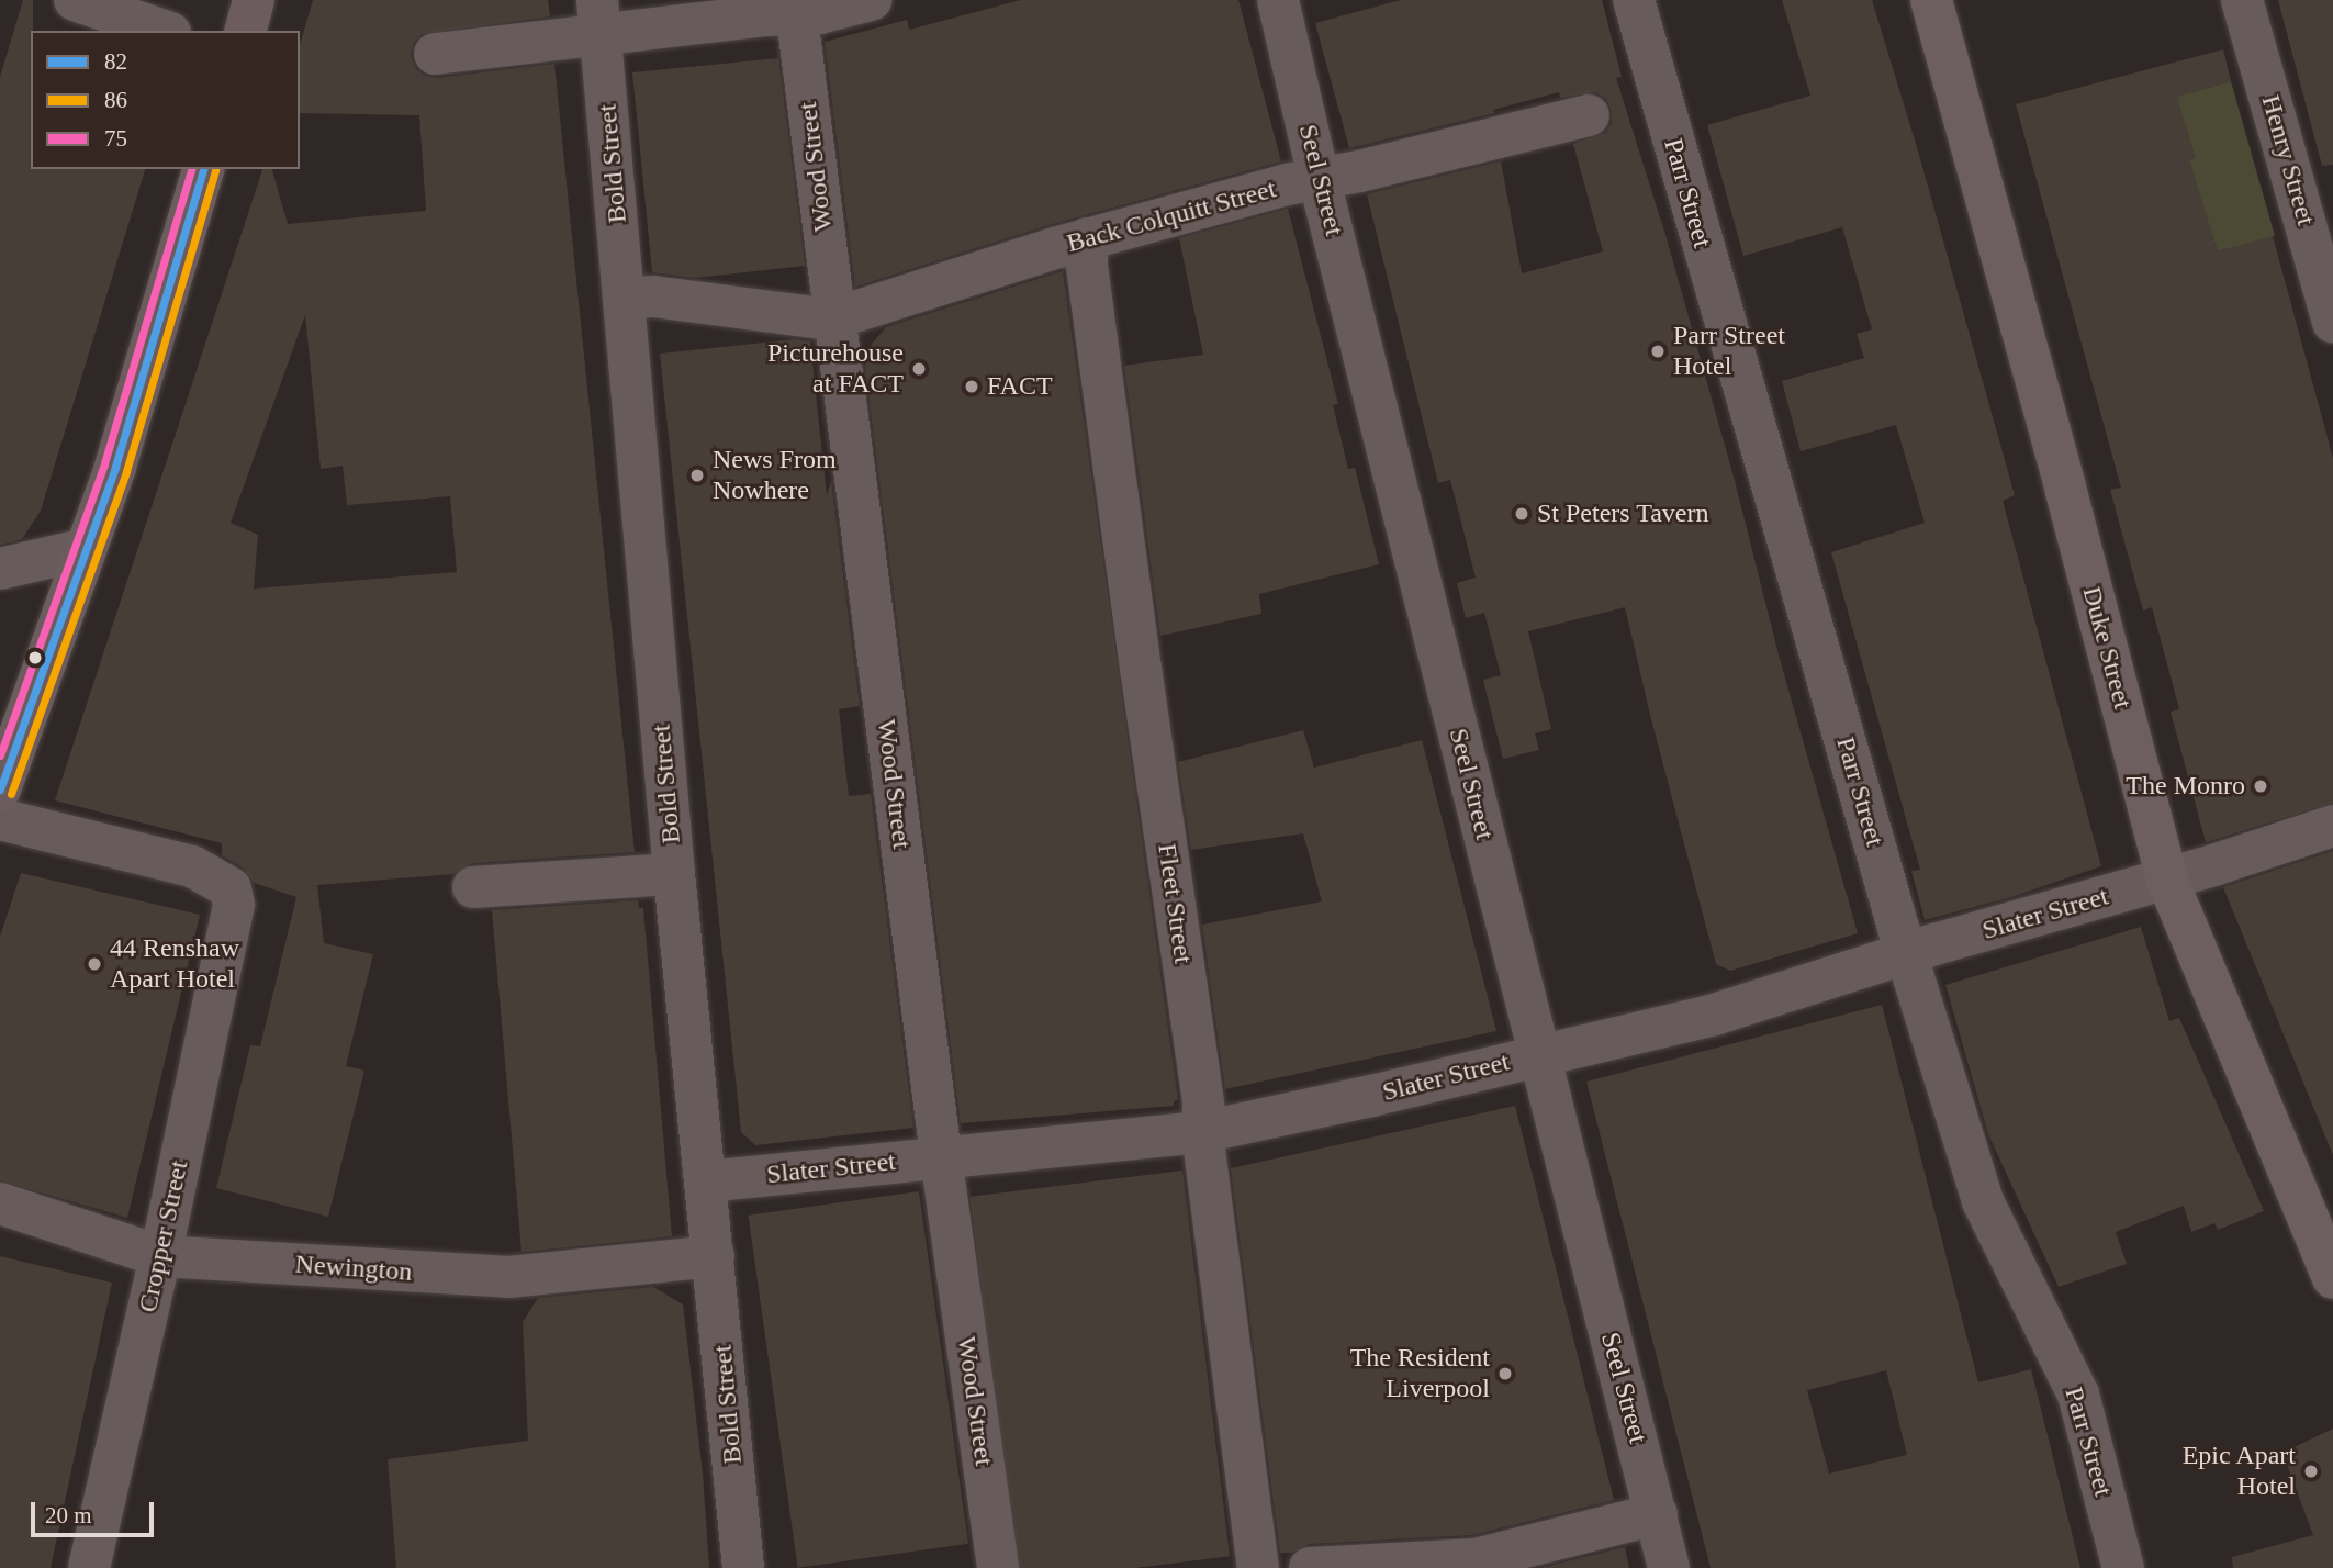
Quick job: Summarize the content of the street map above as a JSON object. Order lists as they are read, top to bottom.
{
  "streets": {
    "street": [
      "Henry Street",
      "Bold Street",
      "Wood Street",
      "Seel Street",
      "Parr Street",
      "Back Colquitt Street",
      "Duke Street",
      "Fleet Street",
      "Slater Street",
      "Cropper Street",
      "Newington"
    ]
  },
  "crossings": [
    ["Bold Street", "Back Colquitt Street"],
    ["Bold Street", "Slater Street"],
    ["Bold Street", "Newington"],
    ["Wood Street", "Slater Street"],
    ["Seel Street", "Back Colquitt Street"],
    ["Seel Street", "Slater Street"],
    ["Parr Street", "Slater Street"],
    ["Back Colquitt Street", "Fleet Street"],
    ["Duke Street", "Slater Street"],
    ["Fleet Street", "Slater Street"],
    ["Cropper Street", "Newington"]
  ],
  "places": [
    "Parr Street Hotel",
    "Picturehouse at FACT",
    "FACT",
    "News From Nowhere",
    "St Peters Tavern",
    "The Monro",
    "44 Renshaw Apart Hotel",
    "The Resident Liverpool",
    "Epic Apart Hotel"
  ],
  "lines": ["transit line 82", "transit line 75", "transit line 86"],
  "legend": ["82", "86", "75"],
  "scale_bar": "20 m"
}
